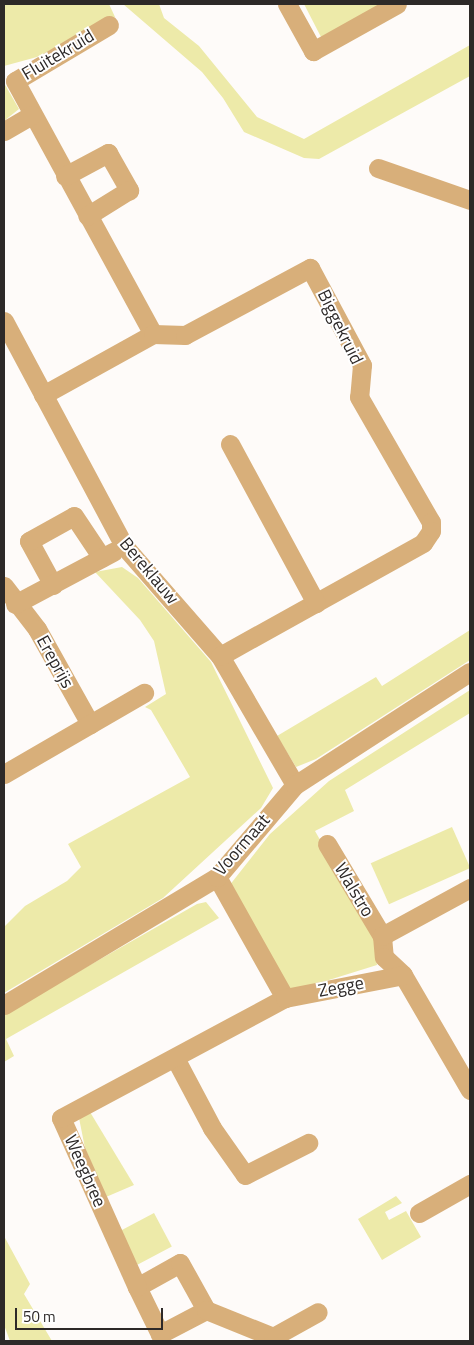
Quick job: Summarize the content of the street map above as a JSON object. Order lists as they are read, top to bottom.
{
  "streets": {
    "street": [
      "Fluitekruid",
      "Biggekruid",
      "Bereklauw",
      "Ereprijs",
      "Voormaat",
      "Walstro",
      "Zegge",
      "Weegbree"
    ]
  },
  "crossings": [
    ["Fluitekruid", "Biggekruid"],
    ["Biggekruid", "Bereklauw"],
    ["Bereklauw", "Voormaat"],
    ["Walstro", "Zegge"],
    ["Zegge", "Weegbree"]
  ],
  "scale_bar": "50 m"
}
